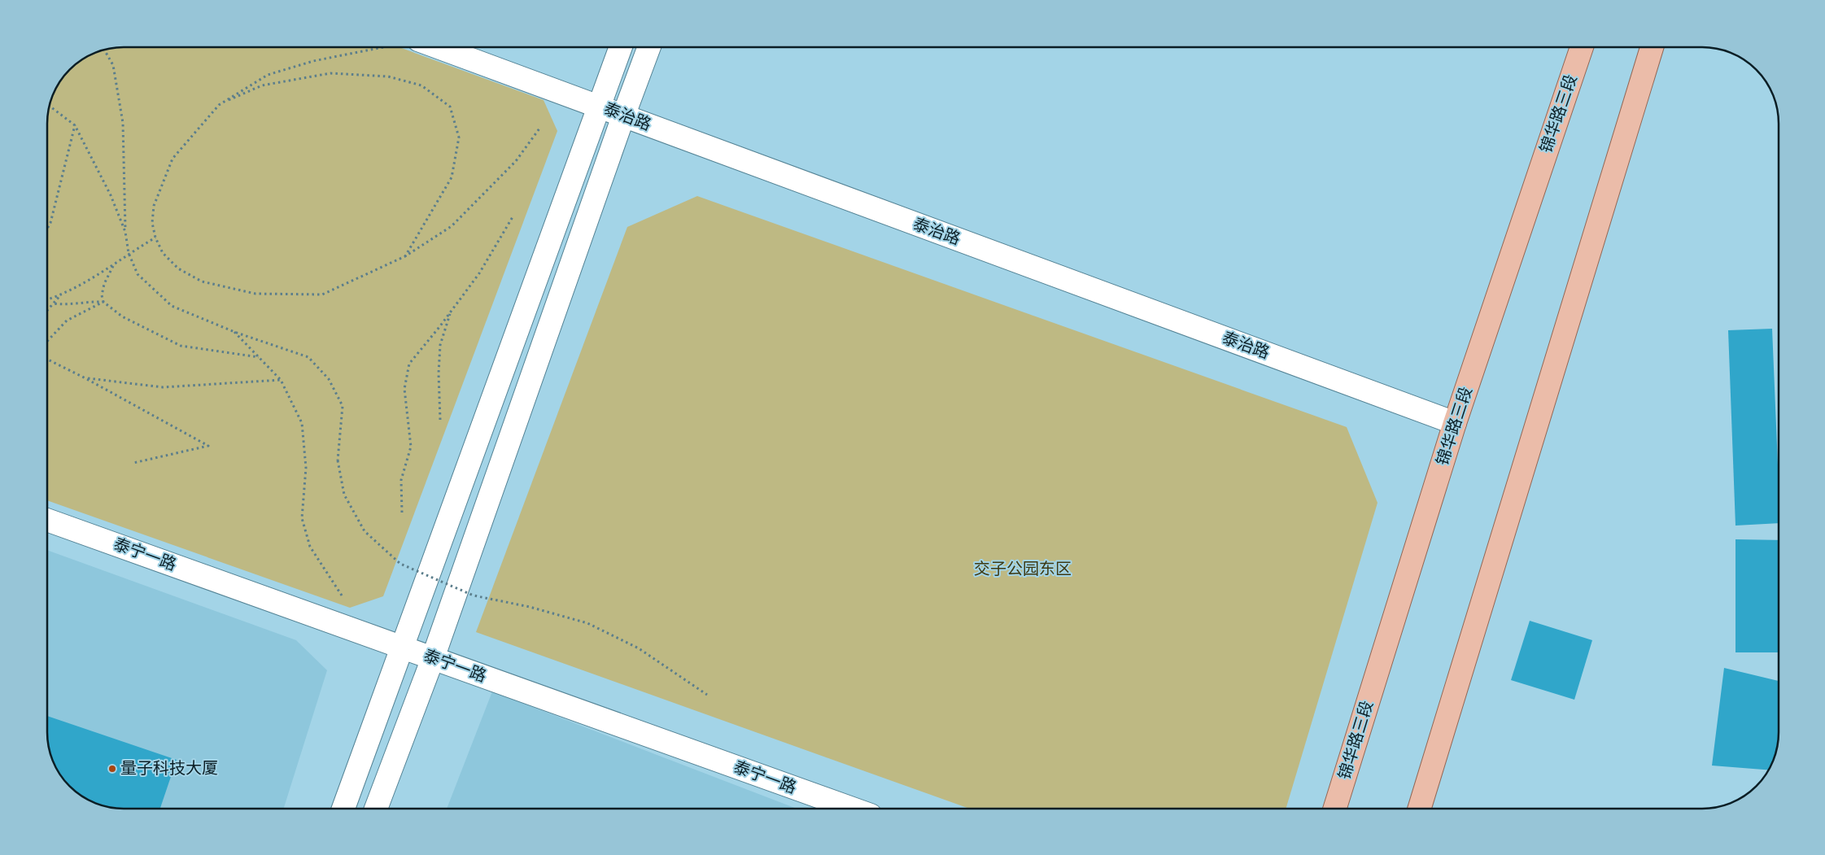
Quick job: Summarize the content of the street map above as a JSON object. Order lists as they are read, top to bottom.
{
  "streets": {
    "main road": ["锦华路三段"],
    "street": ["泰治路", "泰宁一路"]
  },
  "crossings": [
    ["锦华路三段", "泰治路"]
  ],
  "parks": ["交子公园东区"],
  "places": ["量子科技大厦"]
}
